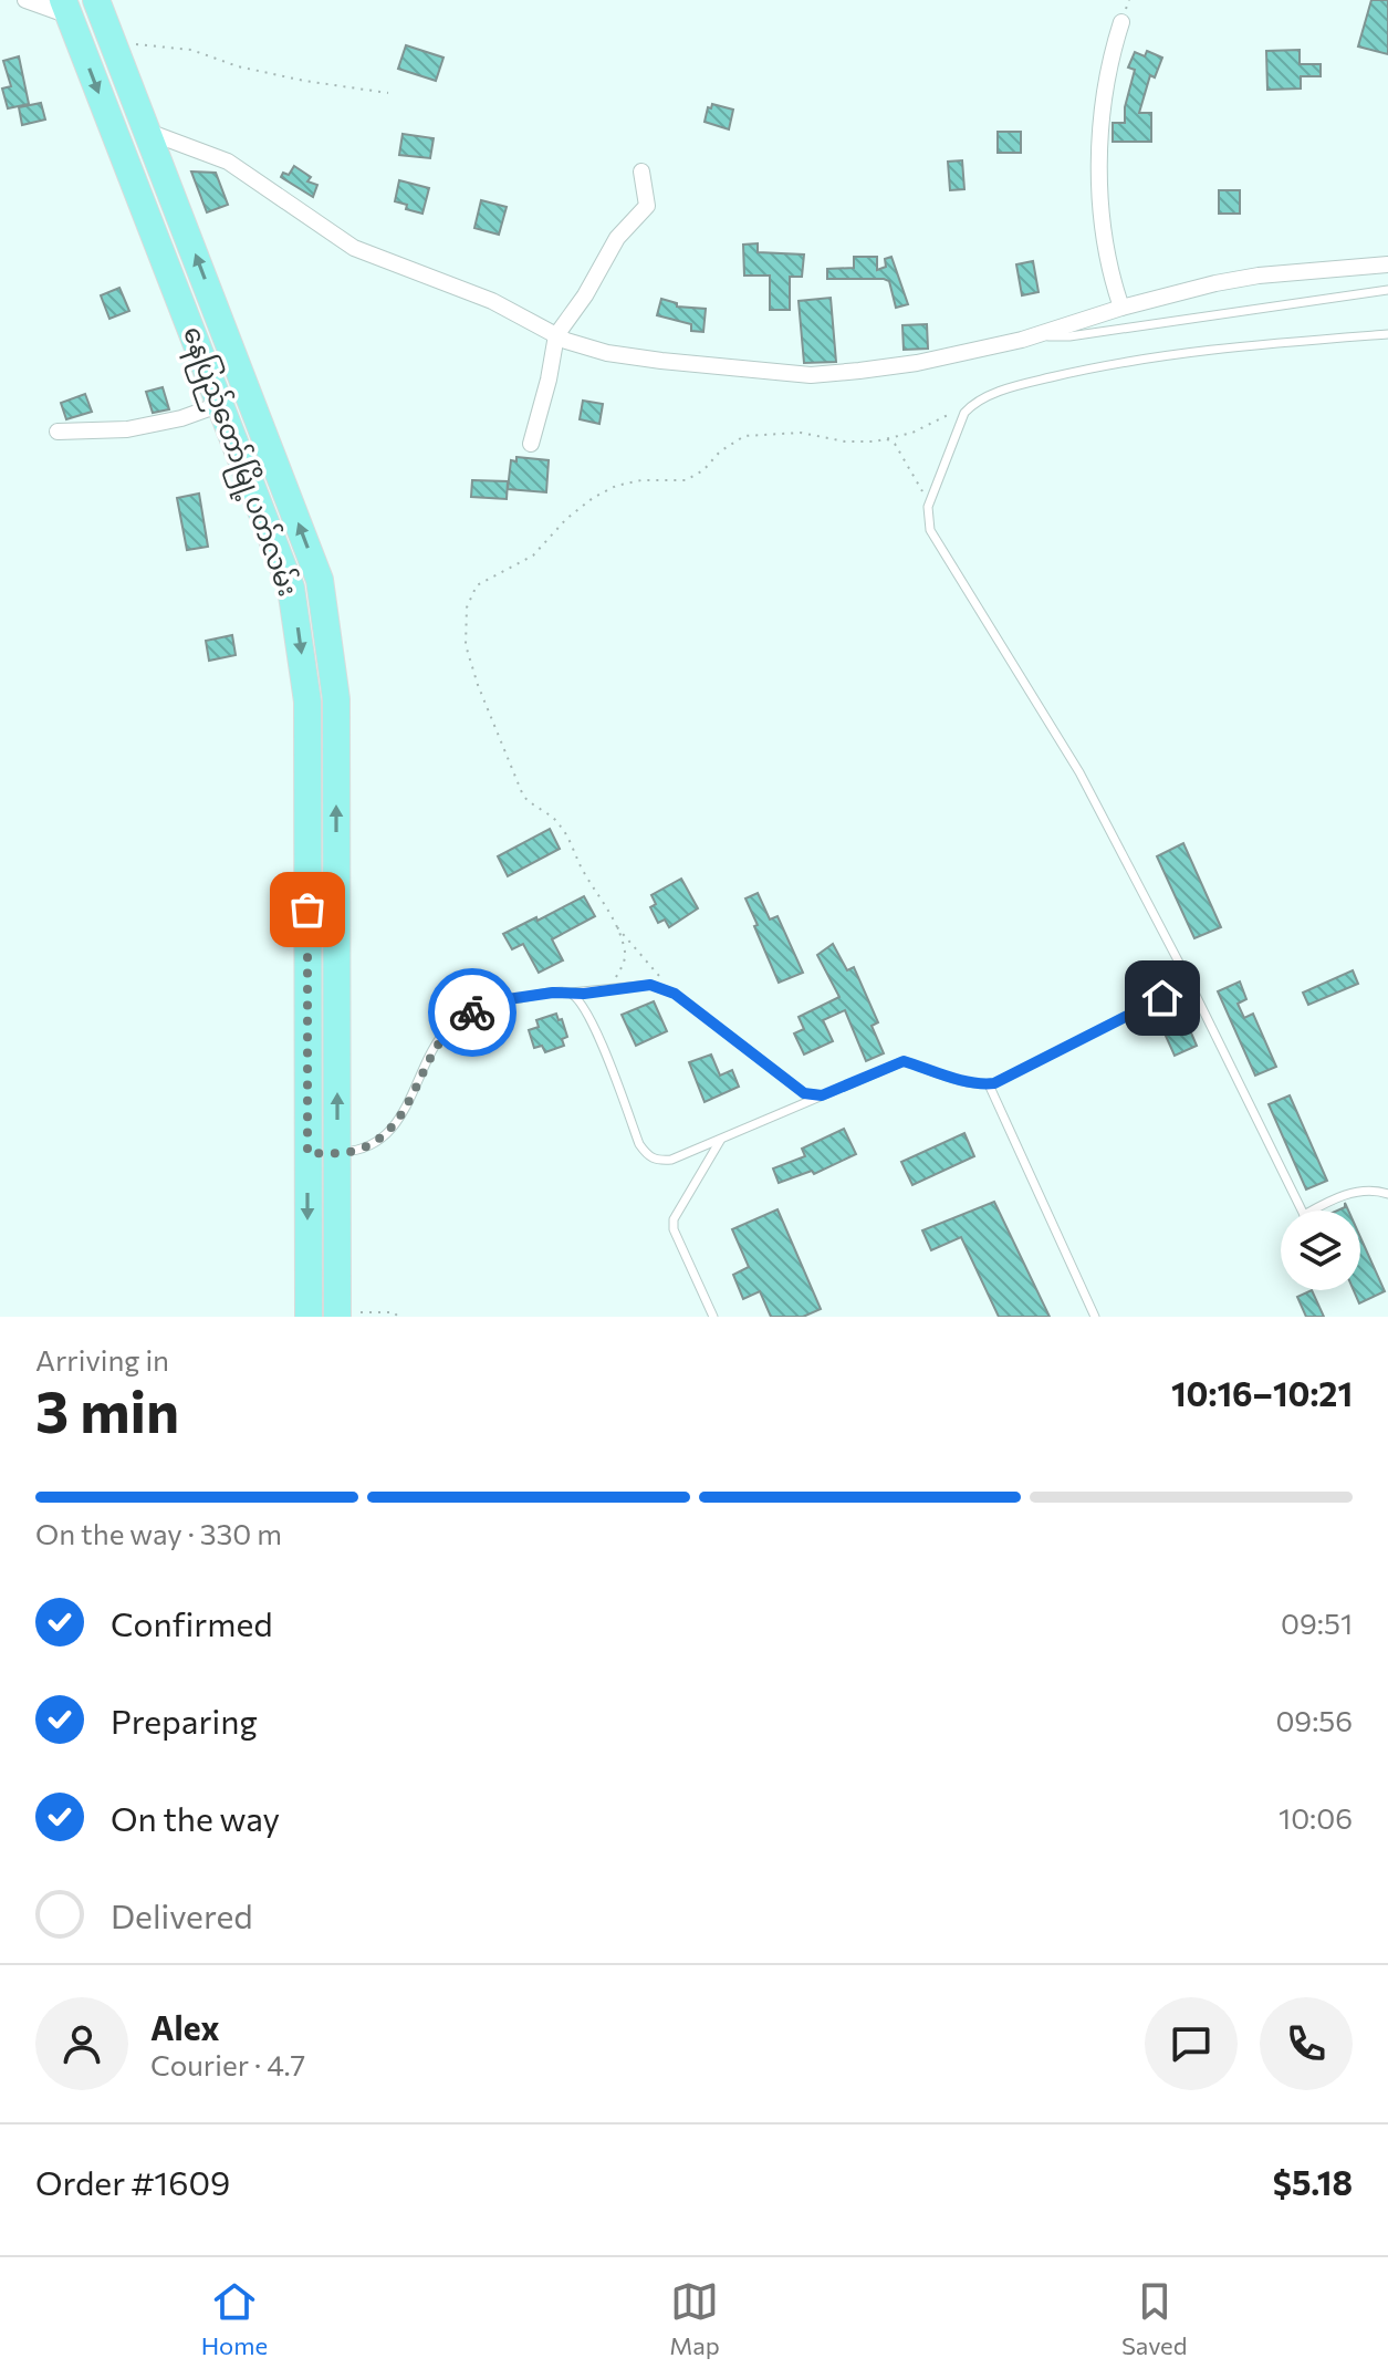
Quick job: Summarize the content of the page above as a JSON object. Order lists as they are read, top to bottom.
{
  "streets": {
    "main road": ["နေပြည်တော်မြို့ပတ်လမ်း"]
  },
  "page": {
    "heading": ["3 min", "Arriving in", "10:16–10:21"],
    "panel": [
      "Alex",
      "Courier · 4.7",
      "Order #1609",
      "$5.18"
    ],
    "bar": "On the way · 330 m",
    "list": [
      ["Confirmed", "09:51"],
      ["Preparing", "09:56"],
      ["On the way", "10:06"],
      "Delivered"
    ],
    "tabs": ["Home", "Map", "Saved"]
  }
}
